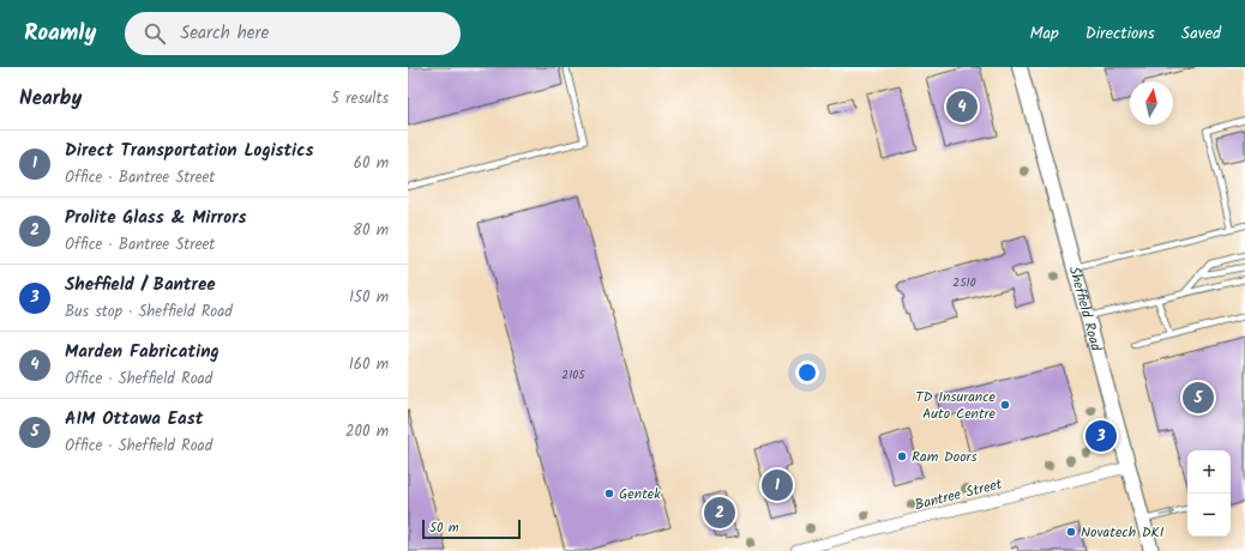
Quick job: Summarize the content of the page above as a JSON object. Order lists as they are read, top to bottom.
{
  "streets": {
    "street": ["Sheffield Road", "Bantree Street"]
  },
  "crossings": [
    ["Sheffield Road", "Bantree Street"]
  ],
  "places": [
    "TD Insurance Auto Centre",
    "Ram Doors",
    "Gentek",
    "Novatech DKI"
  ],
  "house_numbers": ["2510", "2105"],
  "scale_bar": "50 m",
  "north": "top",
  "page": {
    "header": "Roamly",
    "search": "Search here",
    "nav": ["Map", "Directions", "Saved"],
    "heading": ["Nearby", "5 results"],
    "pins": [
      "4",
      "5",
      "3",
      "1",
      "2"
    ],
    "list": [
      {
        "mark": "1",
        "name": "Direct Transportation Logistics",
        "note": "Office · Bantree Street",
        "value": "60 m"
      },
      {
        "mark": "2",
        "name": "Prolite Glass & Mirrors",
        "note": "Office · Bantree Street",
        "value": "80 m"
      },
      {
        "mark": "3",
        "name": "Sheffield / Bantree",
        "note": "Bus stop · Sheffield Road",
        "value": "150 m"
      },
      {
        "mark": "4",
        "name": "Marden Fabricating",
        "note": "Office · Sheffield Road",
        "value": "160 m"
      },
      {
        "mark": "5",
        "name": "AIM Ottawa East",
        "note": "Office · Sheffield Road",
        "value": "200 m"
      }
    ],
    "map_buttons": ["+", "−"],
    "scale": "50 m"
  }
}
